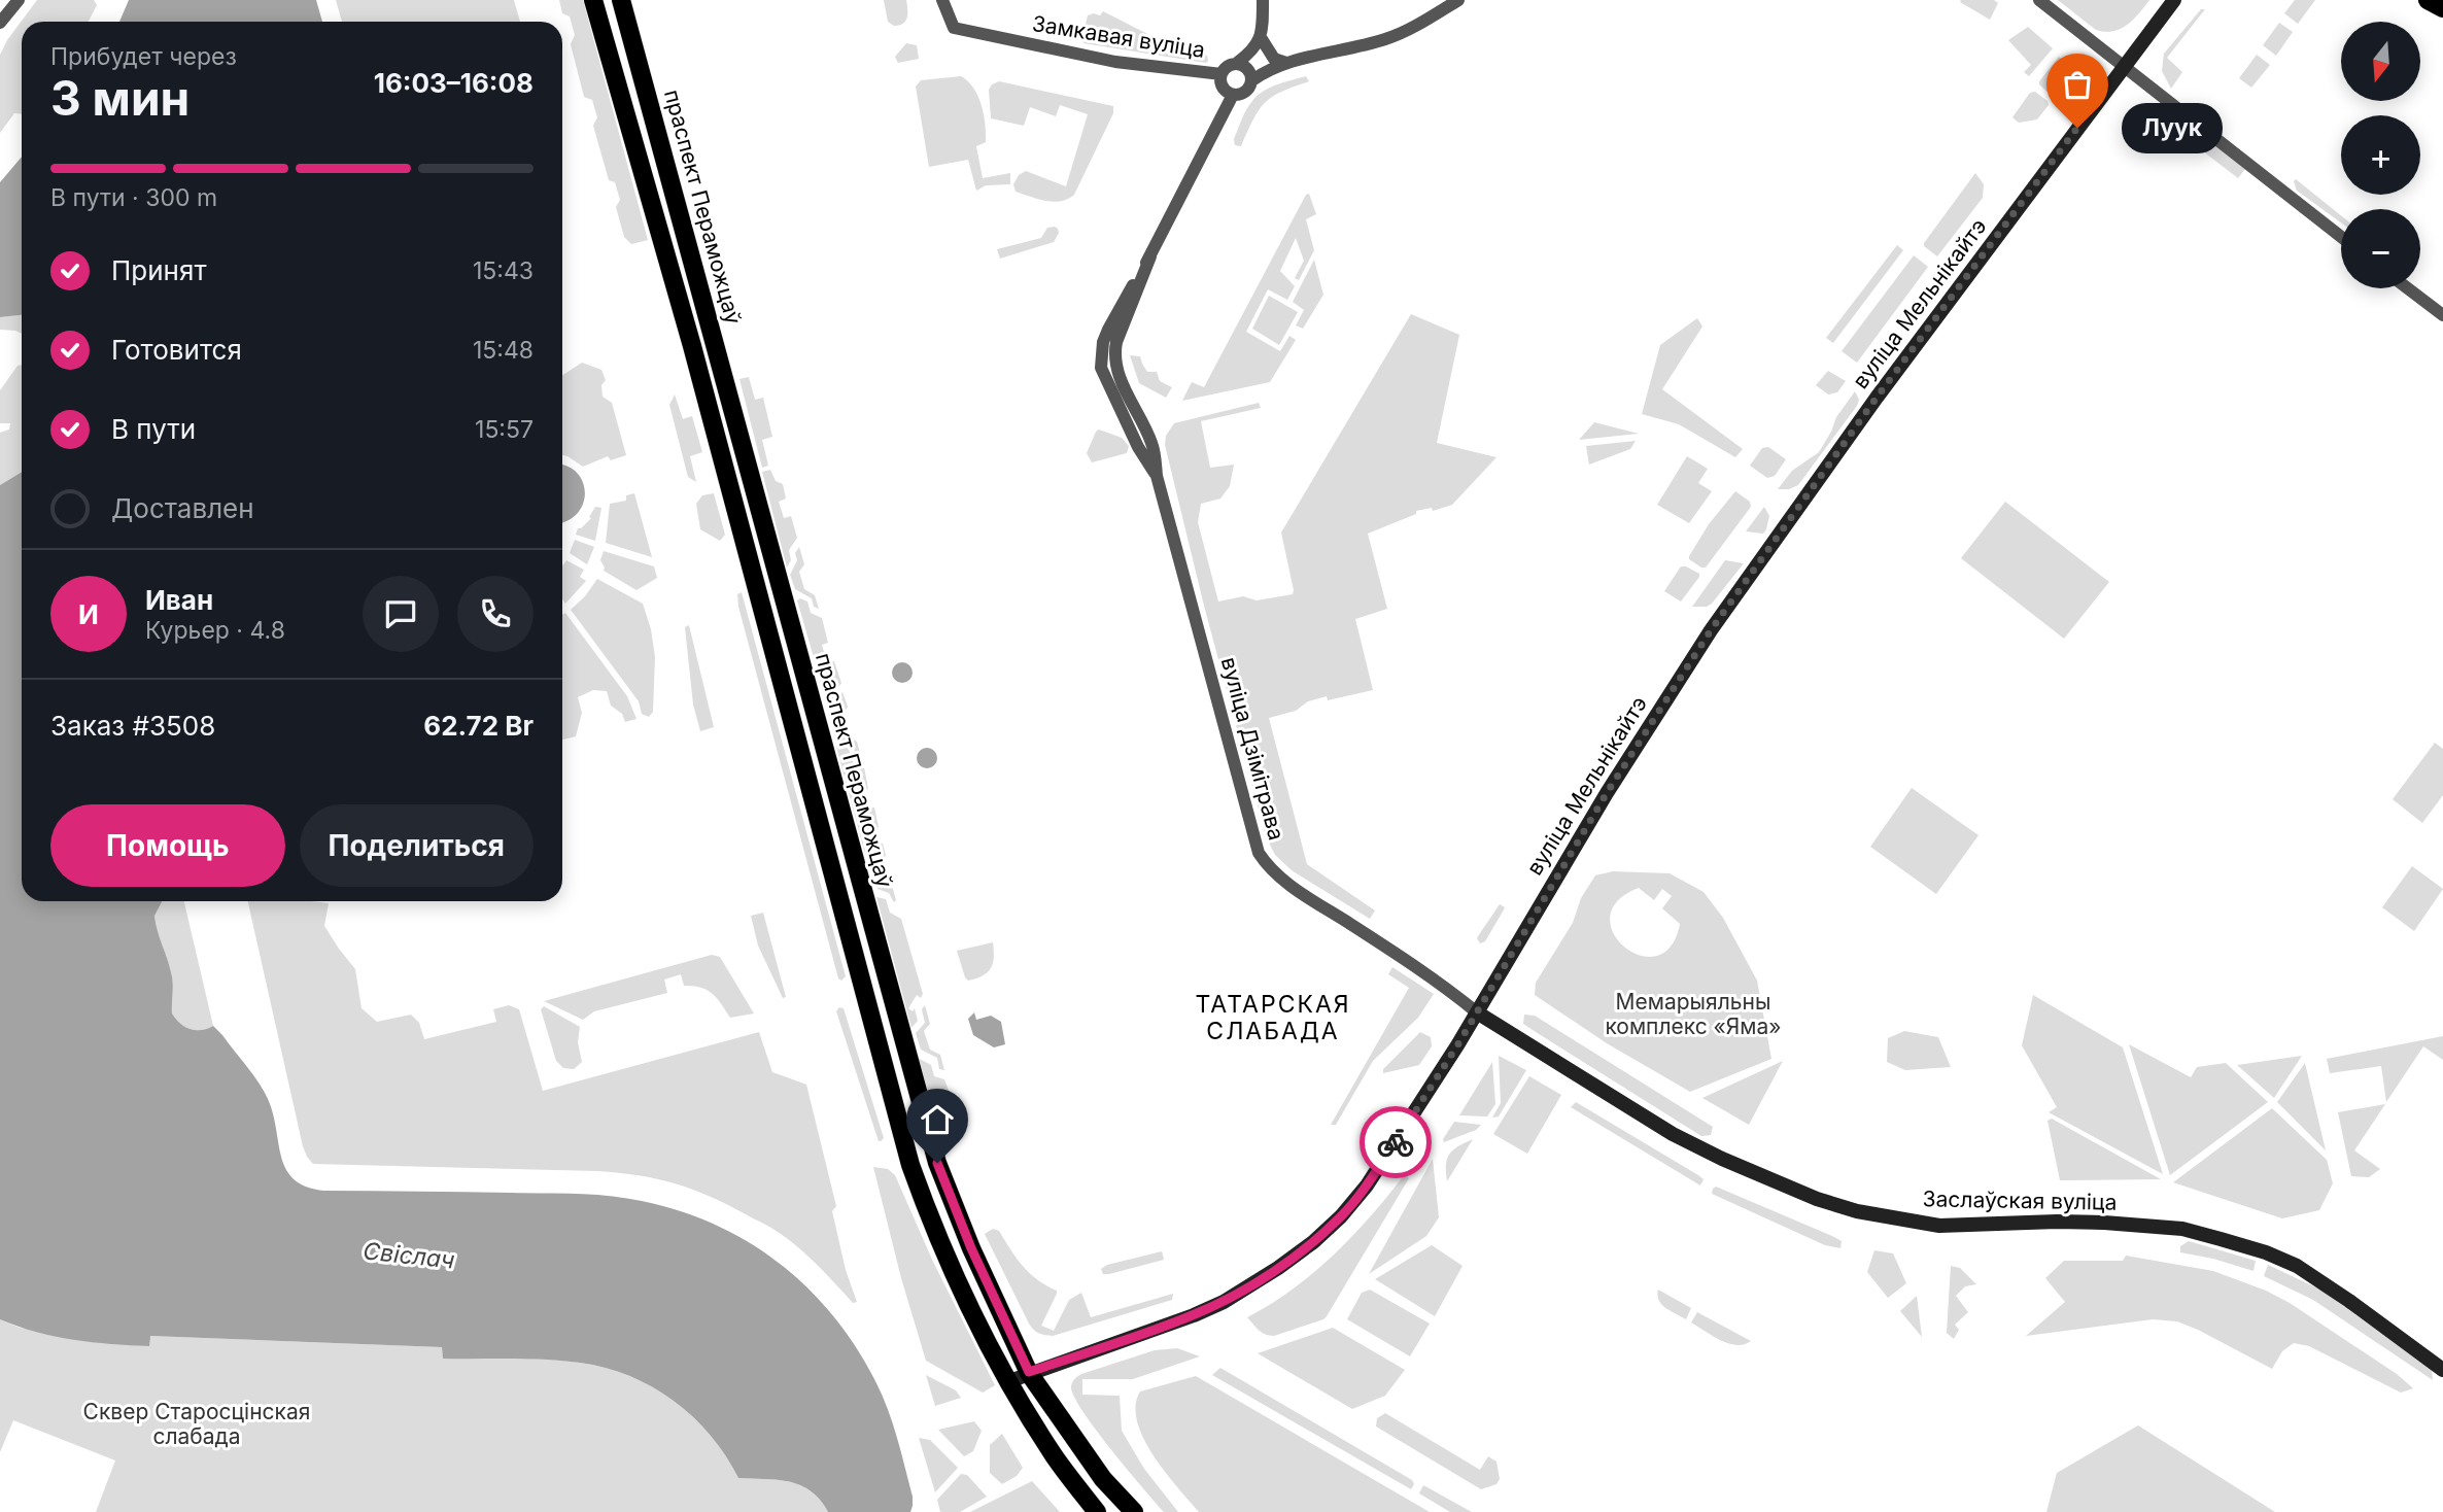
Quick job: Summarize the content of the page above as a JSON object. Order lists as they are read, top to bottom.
{
  "streets": {
    "main road": ["праспект Пераможцаў", "вуліца Мельнікайтэ", "Заслаўская вуліца"],
    "street": ["Замкавая вуліца", "вуліца Дзімітрава"]
  },
  "crossings": [
    ["Замкавая вуліца", "вуліца Дзімітрава"],
    ["праспект Пераможцаў", "вуліца Мельнікайтэ"],
    ["вуліца Мельнікайтэ", "вуліца Дзімітрава"],
    ["вуліца Мельнікайтэ", "Заслаўская вуліца"],
    ["вуліца Дзімітрава", "Заслаўская вуліца"]
  ],
  "districts": ["ТАТАРСКАЯ СЛАБАДА"],
  "water": ["Свіслач"],
  "parks": ["Мемарыяльны комплекс «Яма»", "Сквер Старосцінская слабада"],
  "places": ["Луук"],
  "north": "bottom",
  "page": {
    "map_buttons": ["+", "−"],
    "heading": ["3 мин", "Прибудет через", "16:03–16:08"],
    "panel": [
      "Иван",
      "Курьер · 4.8",
      "Заказ #3508",
      "62.72 Br"
    ],
    "bubble": "Луук",
    "bar": "В пути · 300 m",
    "list": [
      ["Принят", "15:43"],
      ["Готовится", "15:48"],
      ["В пути", "15:57"],
      "Доставлен"
    ],
    "round": "И",
    "buttons": ["Помощь", "Поделиться"]
  }
}
